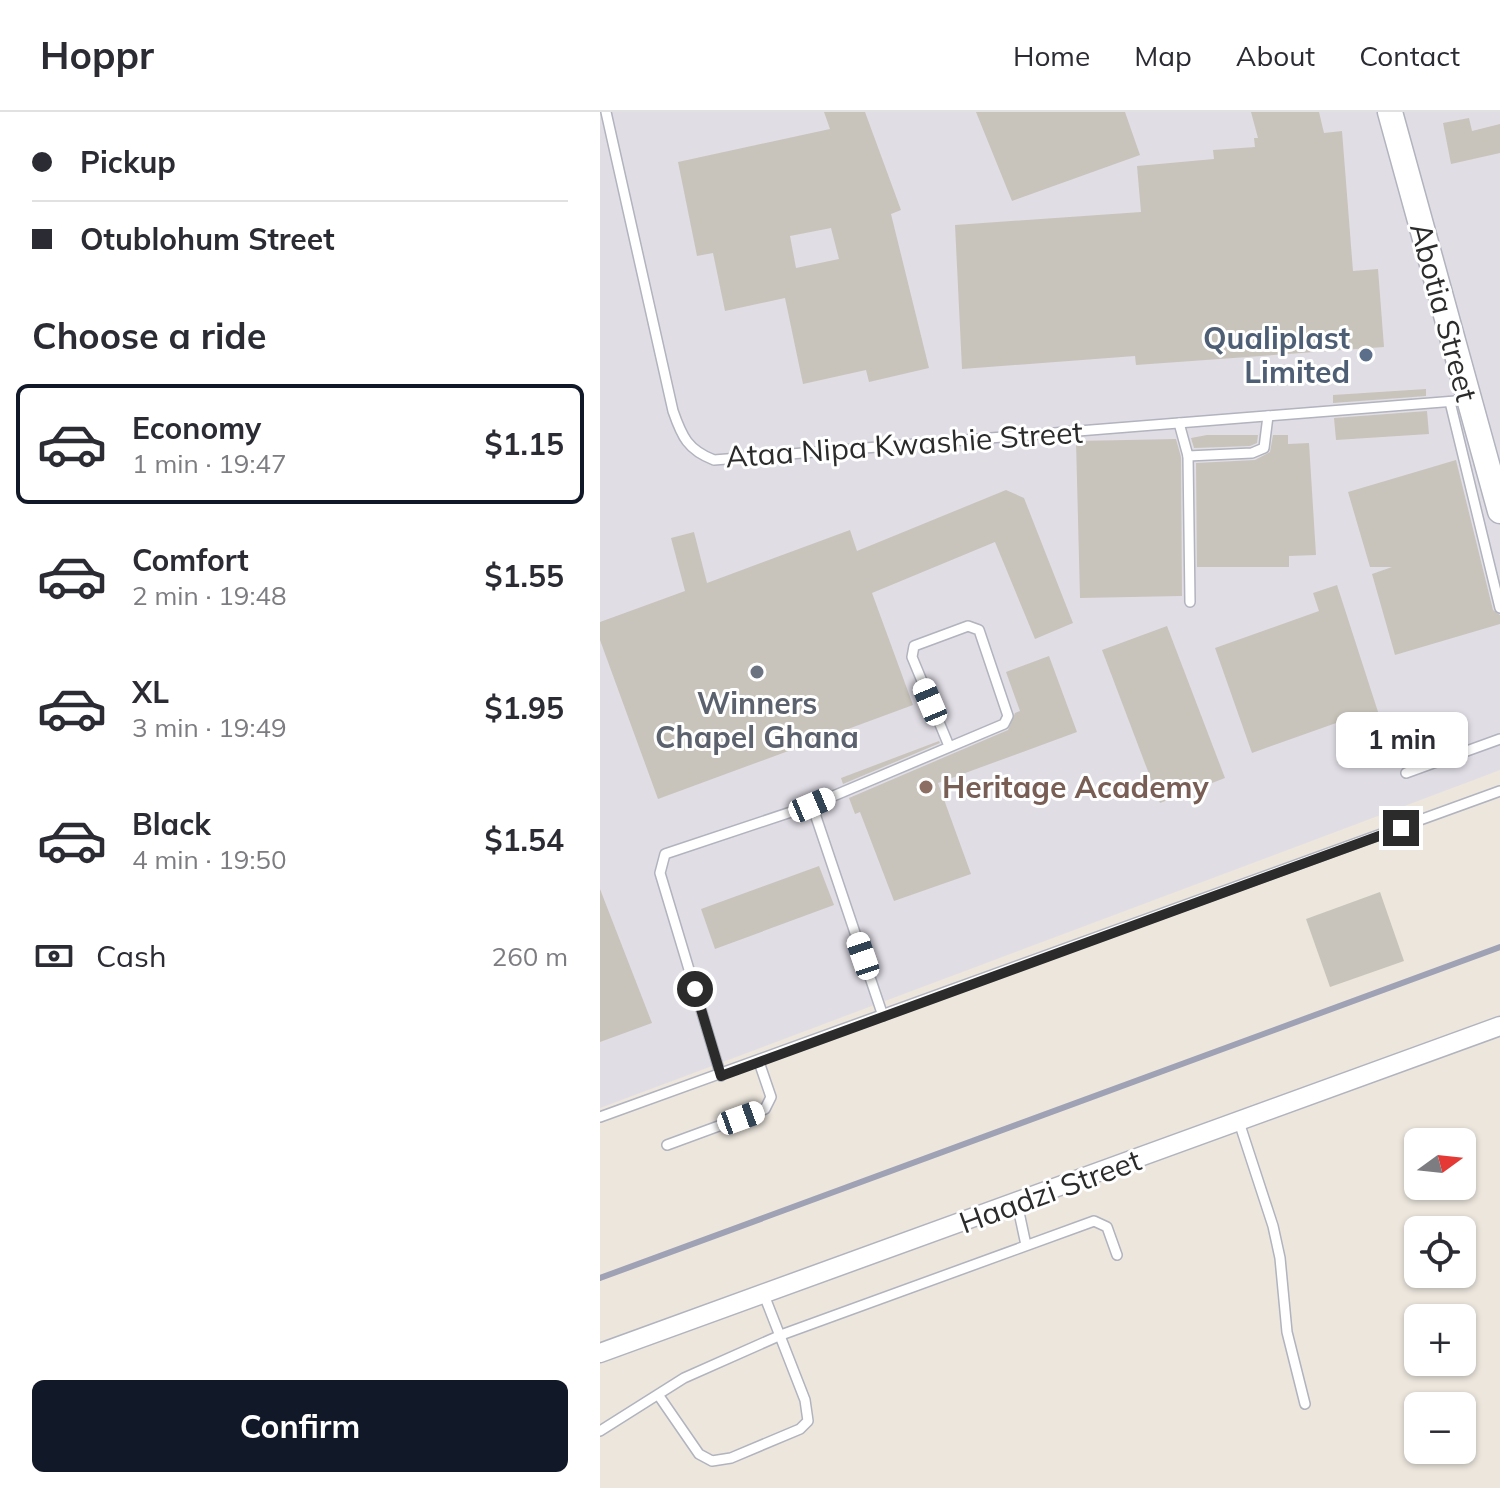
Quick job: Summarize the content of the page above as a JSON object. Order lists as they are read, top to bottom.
{
  "streets": {
    "street": ["Abotia Street", "Haadzi Street"],
    "lane": ["Ataa Nipa Kwashie Street"]
  },
  "crossings": [
    ["Abotia Street", "Ataa Nipa Kwashie Street"]
  ],
  "places": ["Qualiplast Limited", "Winners Chapel Ghana", "Heritage Academy"],
  "north": "right",
  "page": {
    "header": "Hoppr",
    "nav": [
      "Home",
      "Map",
      "About",
      "Contact"
    ],
    "banner": ["Pickup", "Otublohum Street"],
    "heading": "Choose a ride",
    "list": [
      {
        "name": "Economy",
        "note": "1 min · 19:47",
        "value": "$1.15"
      },
      {
        "name": "Comfort",
        "note": "2 min · 19:48",
        "value": "$1.55"
      },
      {
        "name": "XL",
        "note": "3 min · 19:49",
        "value": "$1.95"
      },
      {
        "name": "Black",
        "note": "4 min · 19:50",
        "value": "$1.54"
      }
    ],
    "bubble": "1 min",
    "pay": ["Cash", "260 m"],
    "map_buttons": ["+", "−"],
    "buttons": "Confirm"
  }
}
